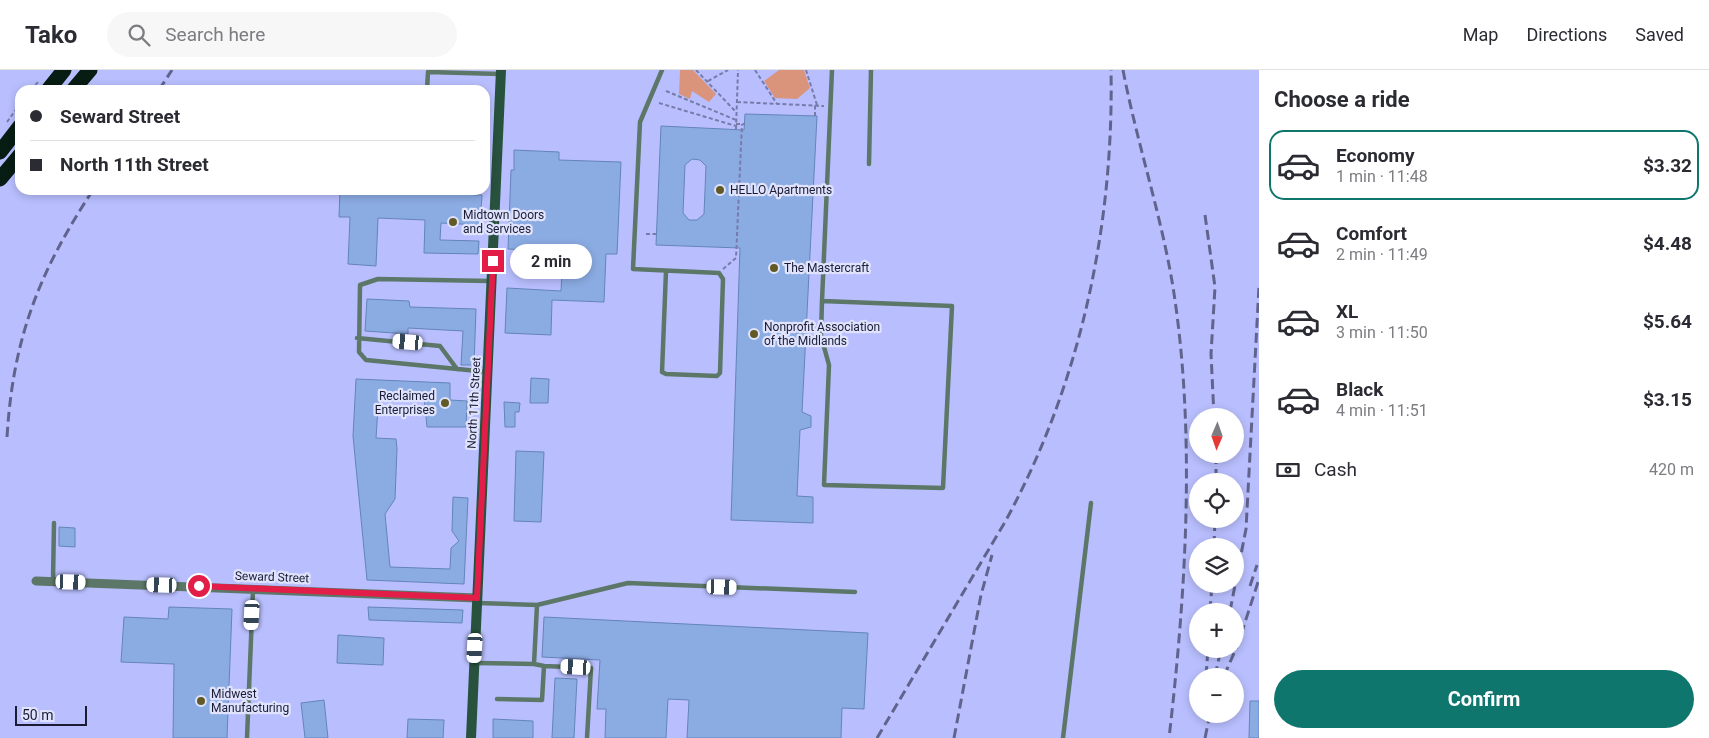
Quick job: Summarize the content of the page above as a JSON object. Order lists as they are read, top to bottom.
{
  "streets": {
    "street": ["North 11th Street", "Seward Street"]
  },
  "crossings": [
    ["North 11th Street", "Seward Street"]
  ],
  "places": [
    "HELLO Apartments",
    "Midtown Doors and Services",
    "The Mastercraft",
    "Nonprofit Association of the Midlands",
    "Reclaimed Enterprises",
    "Midwest Manufacturing"
  ],
  "scale_bar": "50 m",
  "north": "bottom",
  "page": {
    "header": "Tako",
    "search": "Search here",
    "nav": ["Map", "Directions", "Saved"],
    "heading": "Choose a ride",
    "banner": ["Seward Street", "North 11th Street"],
    "list": [
      {
        "name": "Economy",
        "note": "1 min · 11:48",
        "value": "$3.32"
      },
      {
        "name": "Comfort",
        "note": "2 min · 11:49",
        "value": "$4.48"
      },
      {
        "name": "XL",
        "note": "3 min · 11:50",
        "value": "$5.64"
      },
      {
        "name": "Black",
        "note": "4 min · 11:51",
        "value": "$3.15"
      }
    ],
    "bubble": "2 min",
    "map_buttons": ["+", "−"],
    "pay": ["Cash", "420 m"],
    "buttons": "Confirm",
    "scale": "50 m"
  }
}
